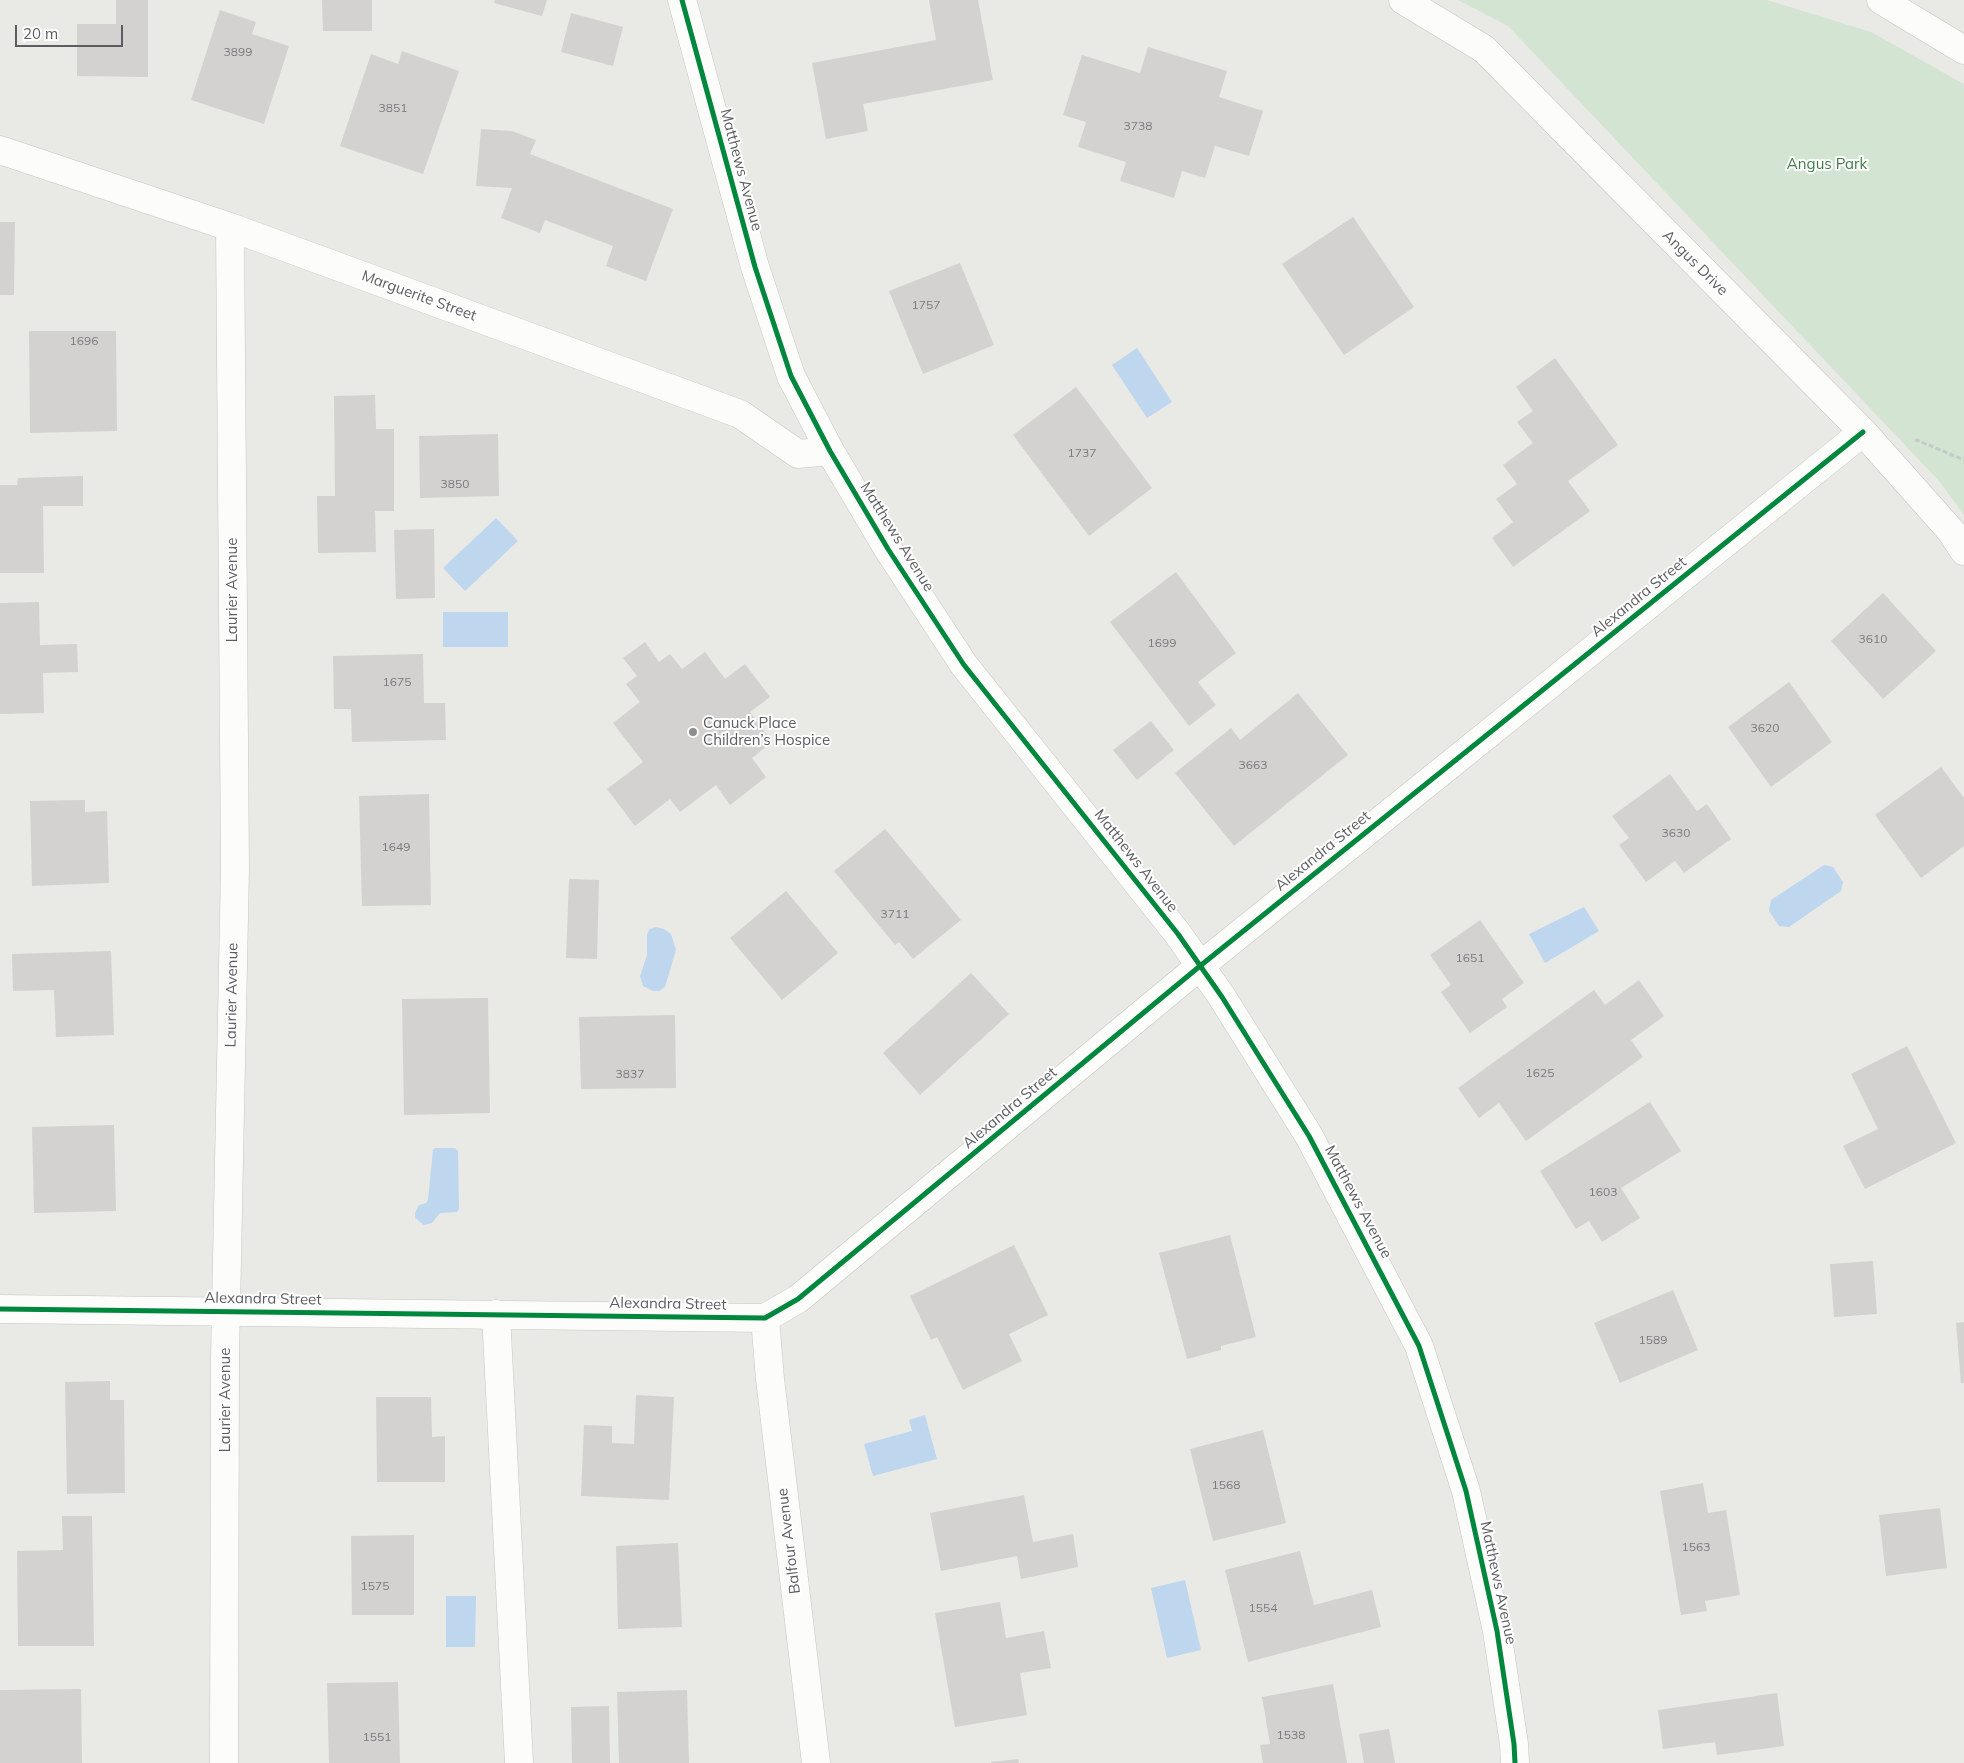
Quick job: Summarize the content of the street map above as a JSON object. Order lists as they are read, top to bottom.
{
  "streets": {
    "street": [
      "Matthews Avenue",
      "Angus Drive",
      "Marguerite Street",
      "Laurier Avenue",
      "Alexandra Street",
      "Balfour Avenue"
    ]
  },
  "crossings": [
    ["Matthews Avenue", "Marguerite Street"],
    ["Matthews Avenue", "Alexandra Street"],
    ["Angus Drive", "Alexandra Street"],
    ["Marguerite Street", "Laurier Avenue"],
    ["Laurier Avenue", "Alexandra Street"],
    ["Alexandra Street", "Balfour Avenue"]
  ],
  "parks": ["Angus Park"],
  "places": ["Canuck Place Children’s Hospice"],
  "house_numbers": [
    "3899",
    "3851",
    "3738",
    "1757",
    "1696",
    "1737",
    "3850",
    "3610",
    "1699",
    "1675",
    "3620",
    "3663",
    "3630",
    "1649",
    "3711",
    "1651",
    "1625",
    "3837",
    "1603",
    "1589",
    "1568",
    "1563",
    "1575",
    "1554",
    "1538",
    "1551"
  ],
  "scale_bar": "20 m"
}
